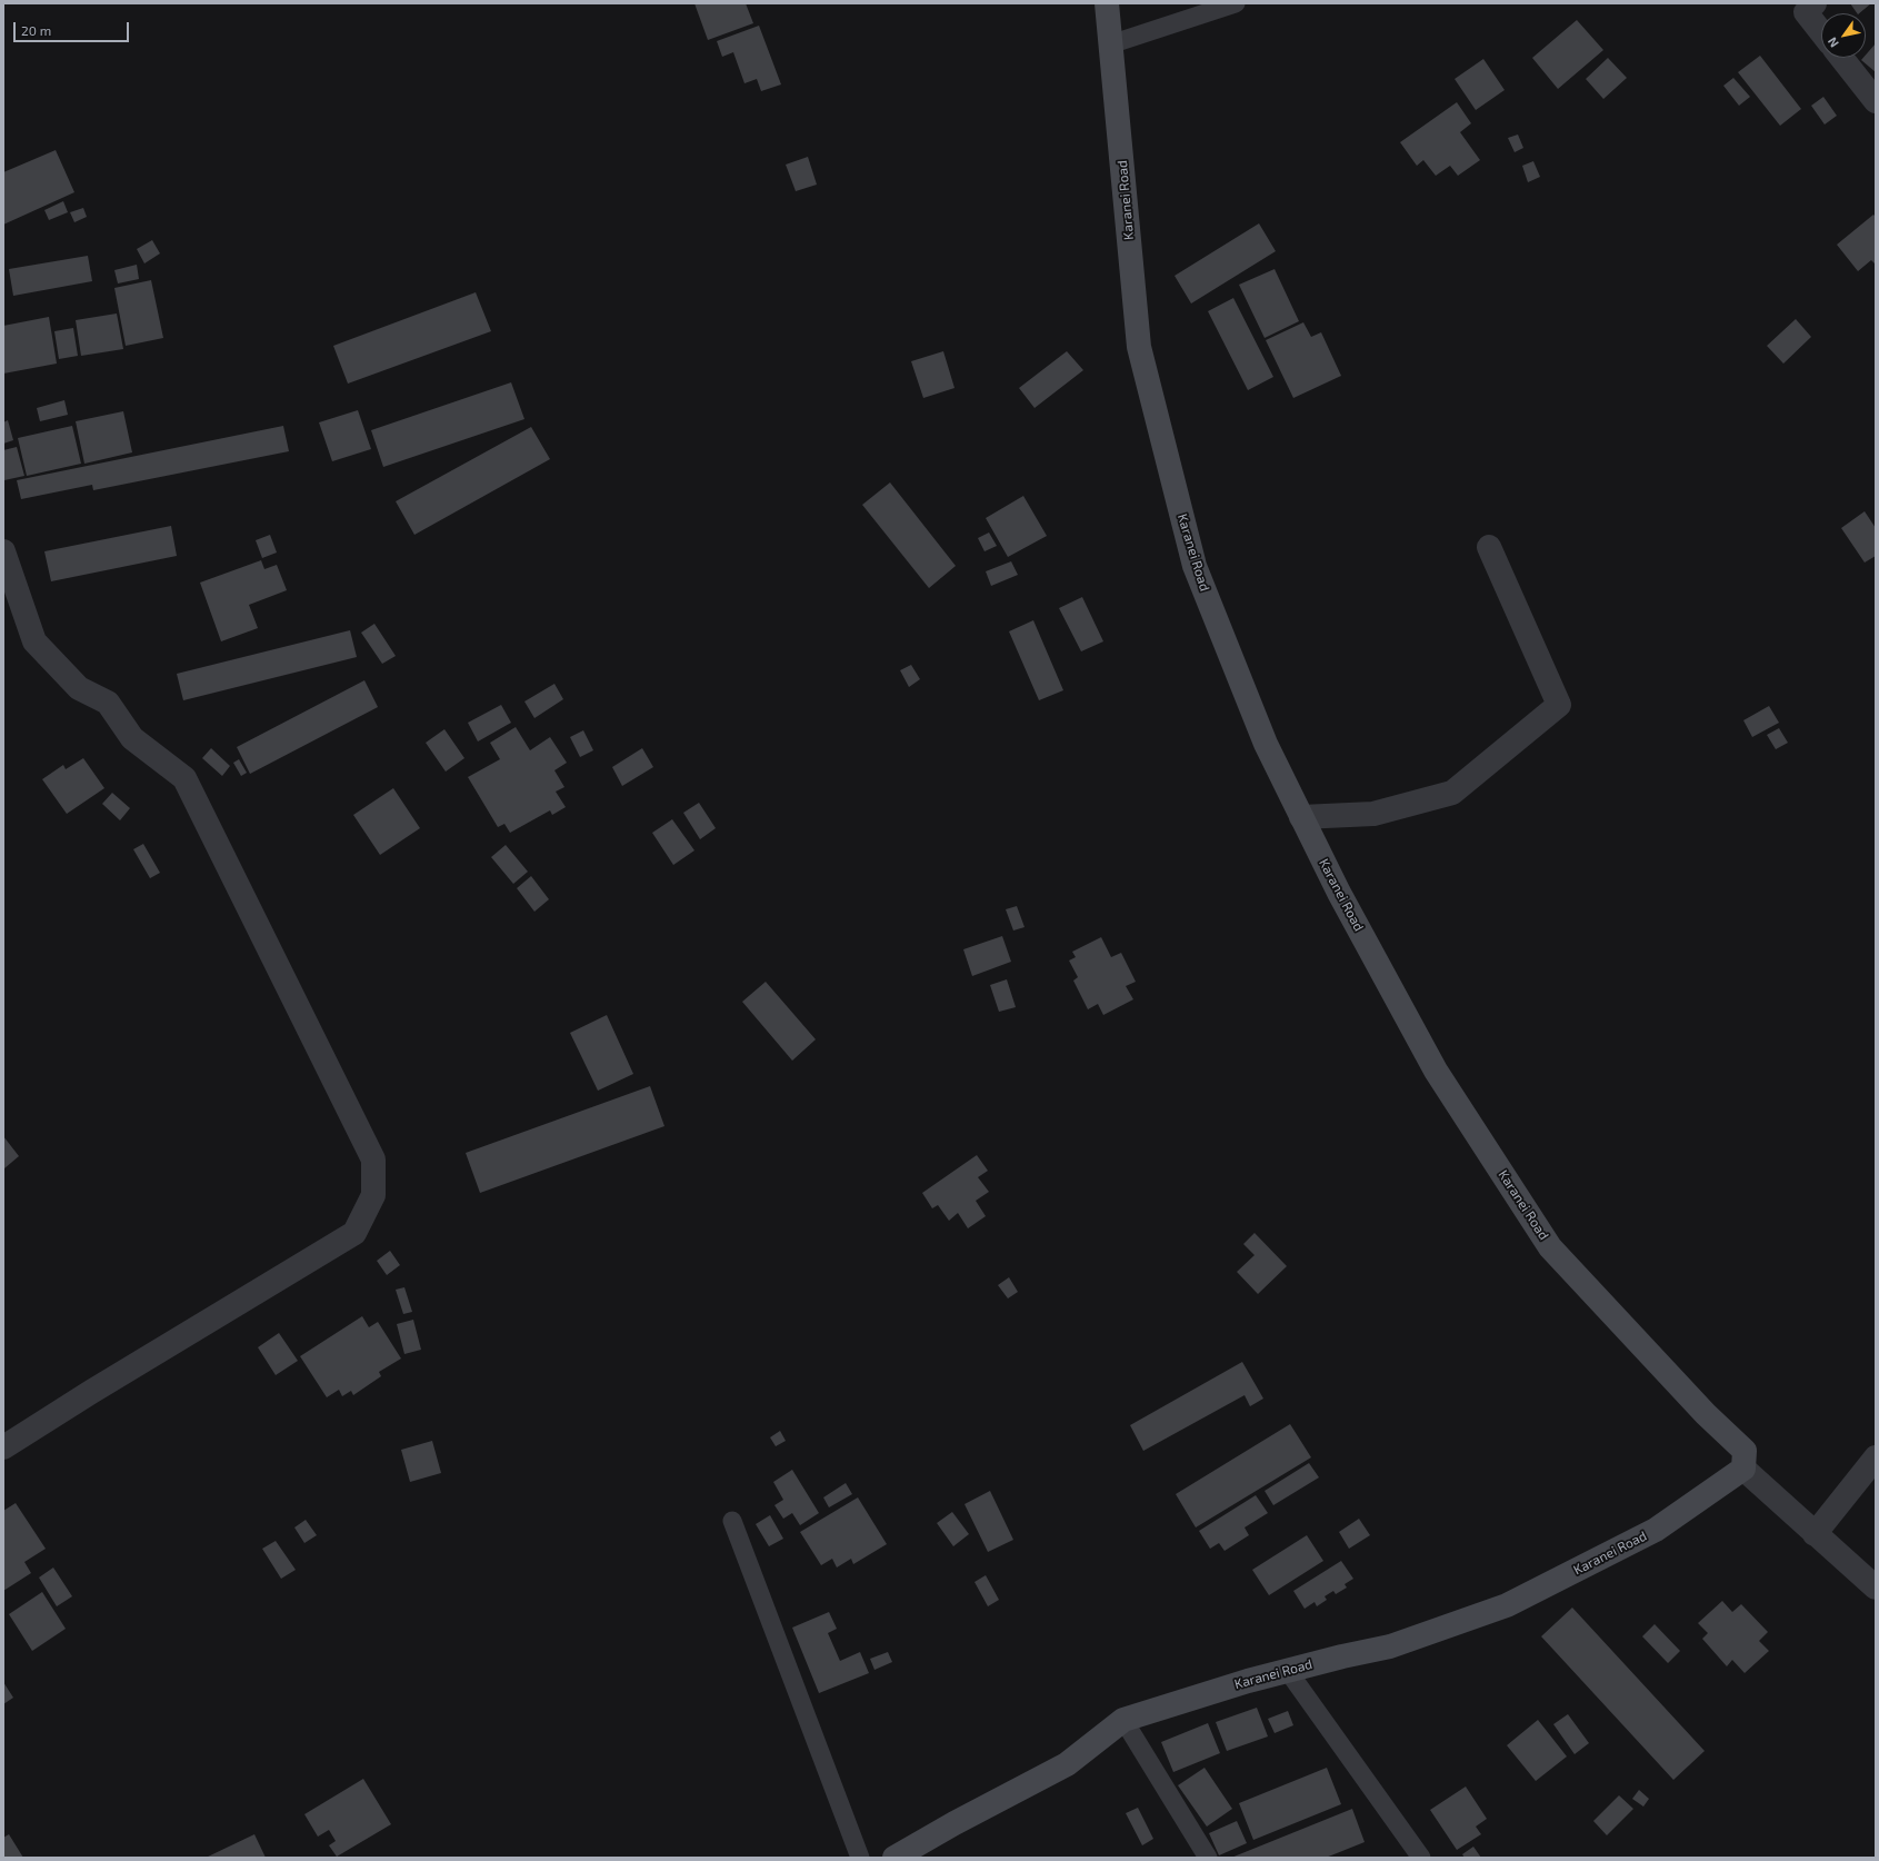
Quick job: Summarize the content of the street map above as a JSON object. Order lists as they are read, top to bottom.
{
  "streets": {
    "street": ["Karanei Road"]
  },
  "scale_bar": "20 m",
  "north": "bottom left"
}
